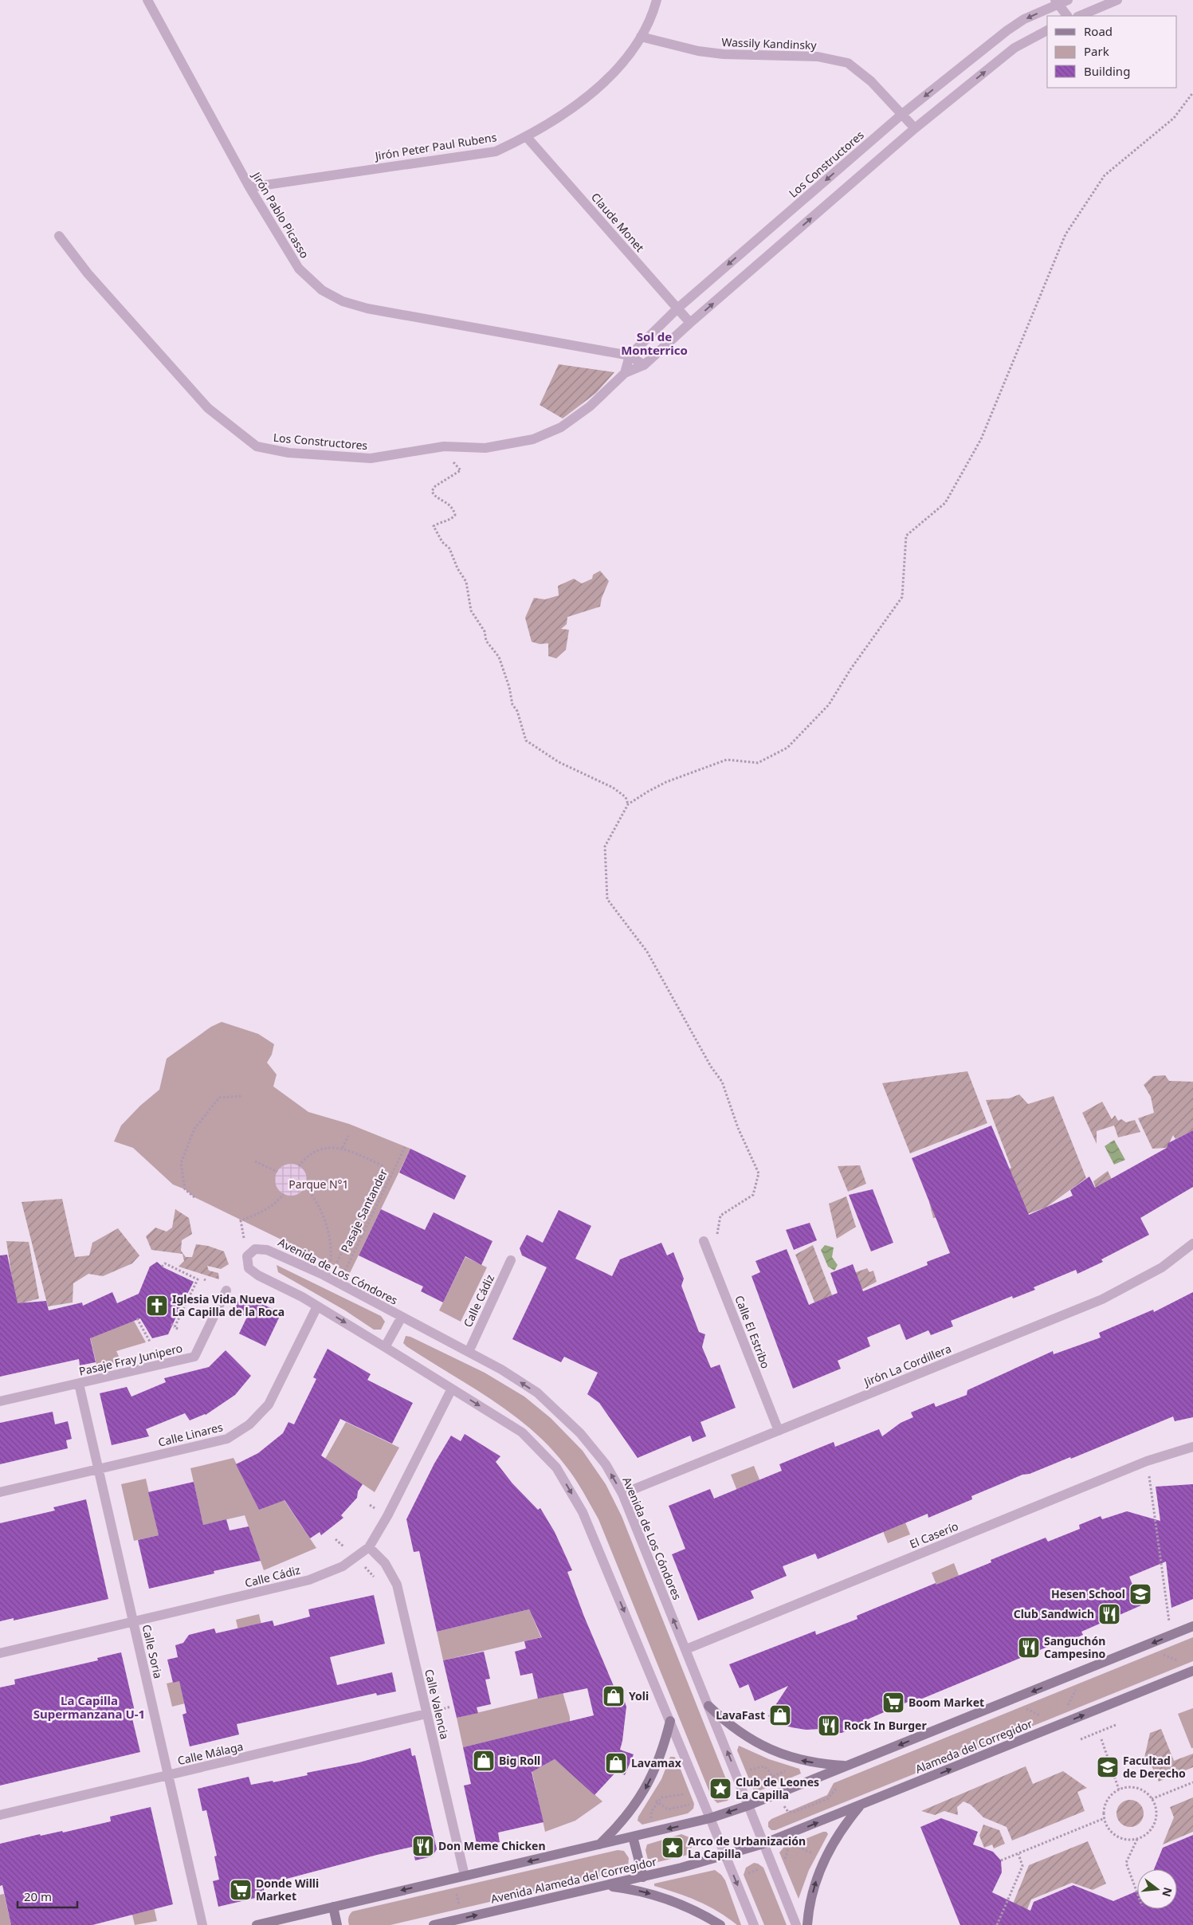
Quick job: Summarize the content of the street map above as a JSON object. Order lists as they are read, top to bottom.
{
  "streets": {
    "main road": ["Alameda del Corregidor", "Avenida Alameda del Corregidor"],
    "street": [
      "Wassily Kandinsky",
      "Jirón Peter Paul Rubens",
      "Los Constructores",
      "Jirón Pablo Picasso",
      "Claude Monet",
      "Avenida de Los Cóndores",
      "Calle Cádiz",
      "Calle El Estribo",
      "Pasaje Fray Junipero",
      "Jirón La Cordillera",
      "Calle Linares",
      "El Caserío",
      "Calle Soria",
      "Calle Valencia",
      "Calle Málaga"
    ],
    "path": ["Pasaje Santander"]
  },
  "crossings": [
    ["Wassily Kandinsky", "Jirón Peter Paul Rubens"],
    ["Wassily Kandinsky", "Los Constructores"],
    ["Jirón Peter Paul Rubens", "Jirón Pablo Picasso"],
    ["Jirón Peter Paul Rubens", "Claude Monet"],
    ["Los Constructores", "Jirón Pablo Picasso"],
    ["Los Constructores", "Claude Monet"],
    ["Pasaje Santander", "Avenida de Los Cóndores"],
    ["Avenida de Los Cóndores", "Calle Cádiz"],
    ["Avenida de Los Cóndores", "Jirón La Cordillera"],
    ["Avenida de Los Cóndores", "Calle Linares"],
    ["Avenida de Los Cóndores", "El Caserío"],
    ["Avenida de Los Cóndores", "Alameda del Corregidor"],
    ["Avenida de Los Cóndores", "Avenida Alameda del Corregidor"],
    ["Calle Cádiz", "Calle Soria"],
    ["Calle Cádiz", "Calle Valencia"],
    ["Calle El Estribo", "Jirón La Cordillera"],
    ["Pasaje Fray Junipero", "Calle Soria"],
    ["Calle Linares", "Calle Soria"],
    ["Calle Soria", "Calle Málaga"],
    ["Calle Valencia", "Calle Málaga"],
    ["Alameda del Corregidor", "Avenida Alameda del Corregidor"]
  ],
  "districts": ["Sol de Monterrico", "La Capilla Supermanzana U-1"],
  "parks": ["Parque N°1"],
  "places": {
    "church": ["Iglesia Vida Nueva La Capilla de la Roca"],
    "school or university": ["Hesen School", "Facultad de Derecho"],
    "restaurant": [
      "Club Sandwich",
      "Sanguchón Campesino",
      "Rock In Burger",
      "Don Meme Chicken"
    ],
    "shop": [
      "Yoli",
      "LavaFast",
      "Big Roll",
      "Lavamax"
    ],
    "supermarket": ["Boom Market", "Donde Willi Market"],
    "place": ["Club de Leones La Capilla", "Arco de Urbanización La Capilla"]
  },
  "legend": ["Road", "Park", "Building"],
  "scale_bar": "20 m",
  "north": "right"
}
